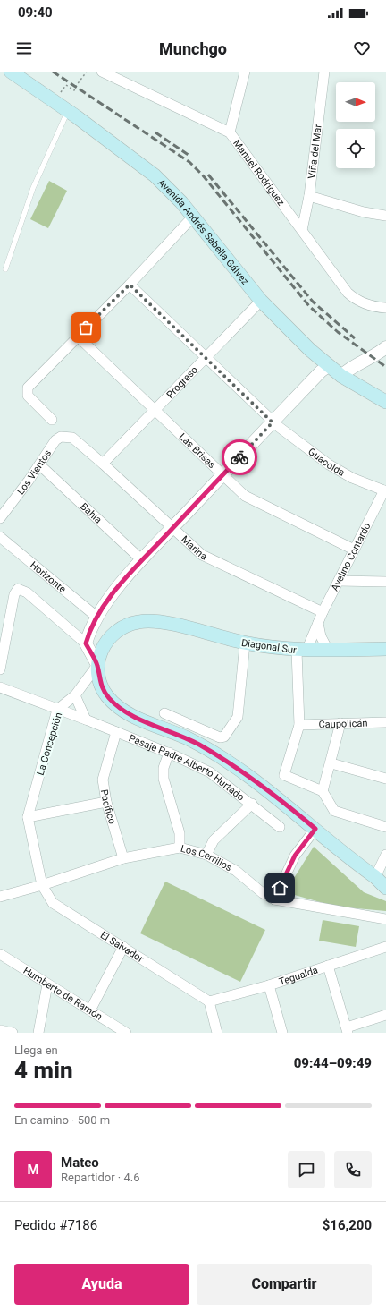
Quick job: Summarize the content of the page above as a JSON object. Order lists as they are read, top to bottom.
{
  "streets": {
    "main road": ["Avenida Andrés Sabella Gálvez", "Diagonal Sur"],
    "street": [
      "Viña del Mar",
      "Manuel Rodríguez",
      "Progreso",
      "Las Brisas",
      "Guacolda",
      "Los Vientos",
      "Bahía",
      "Marina",
      "Avelino Contardo",
      "Horizonte",
      "Caupolicán",
      "La Concepción",
      "Pasaje Padre Alberto Hurtado",
      "Pacífico",
      "Los Cerrillos",
      "El Salvador",
      "Tegualda",
      "Humberto de Ramón"
    ]
  },
  "crossings": [
    ["Viña del Mar", "Manuel Rodríguez"],
    ["Avenida Andrés Sabella Gálvez", "Progreso"],
    ["Progreso", "Las Brisas"],
    ["Progreso", "Guacolda"],
    ["Progreso", "Marina"],
    ["Las Brisas", "Avelino Contardo"],
    ["Guacolda", "Avelino Contardo"],
    ["Los Vientos", "Bahía"],
    ["Los Vientos", "Marina"],
    ["Marina", "Avelino Contardo"],
    ["Avelino Contardo", "Diagonal Sur"],
    ["Avelino Contardo", "Caupolicán"],
    ["Diagonal Sur", "La Concepción"],
    ["La Concepción", "Pasaje Padre Alberto Hurtado"],
    ["La Concepción", "Los Cerrillos"],
    ["La Concepción", "El Salvador"],
    ["Pasaje Padre Alberto Hurtado", "Pacífico"],
    ["Pacífico", "Los Cerrillos"],
    ["Los Cerrillos", "El Salvador"],
    ["El Salvador", "Tegualda"]
  ],
  "north": "right",
  "page": {
    "status": "09:40",
    "header": "Munchgo",
    "heading": ["4 min", "Llega en", "09:44–09:49"],
    "panel": [
      "Mateo",
      "Repartidor · 4.6",
      "Pedido #7186",
      "$16,200"
    ],
    "bar": "En camino · 500 m",
    "round": "M",
    "buttons": ["Ayuda", "Compartir"]
  }
}
